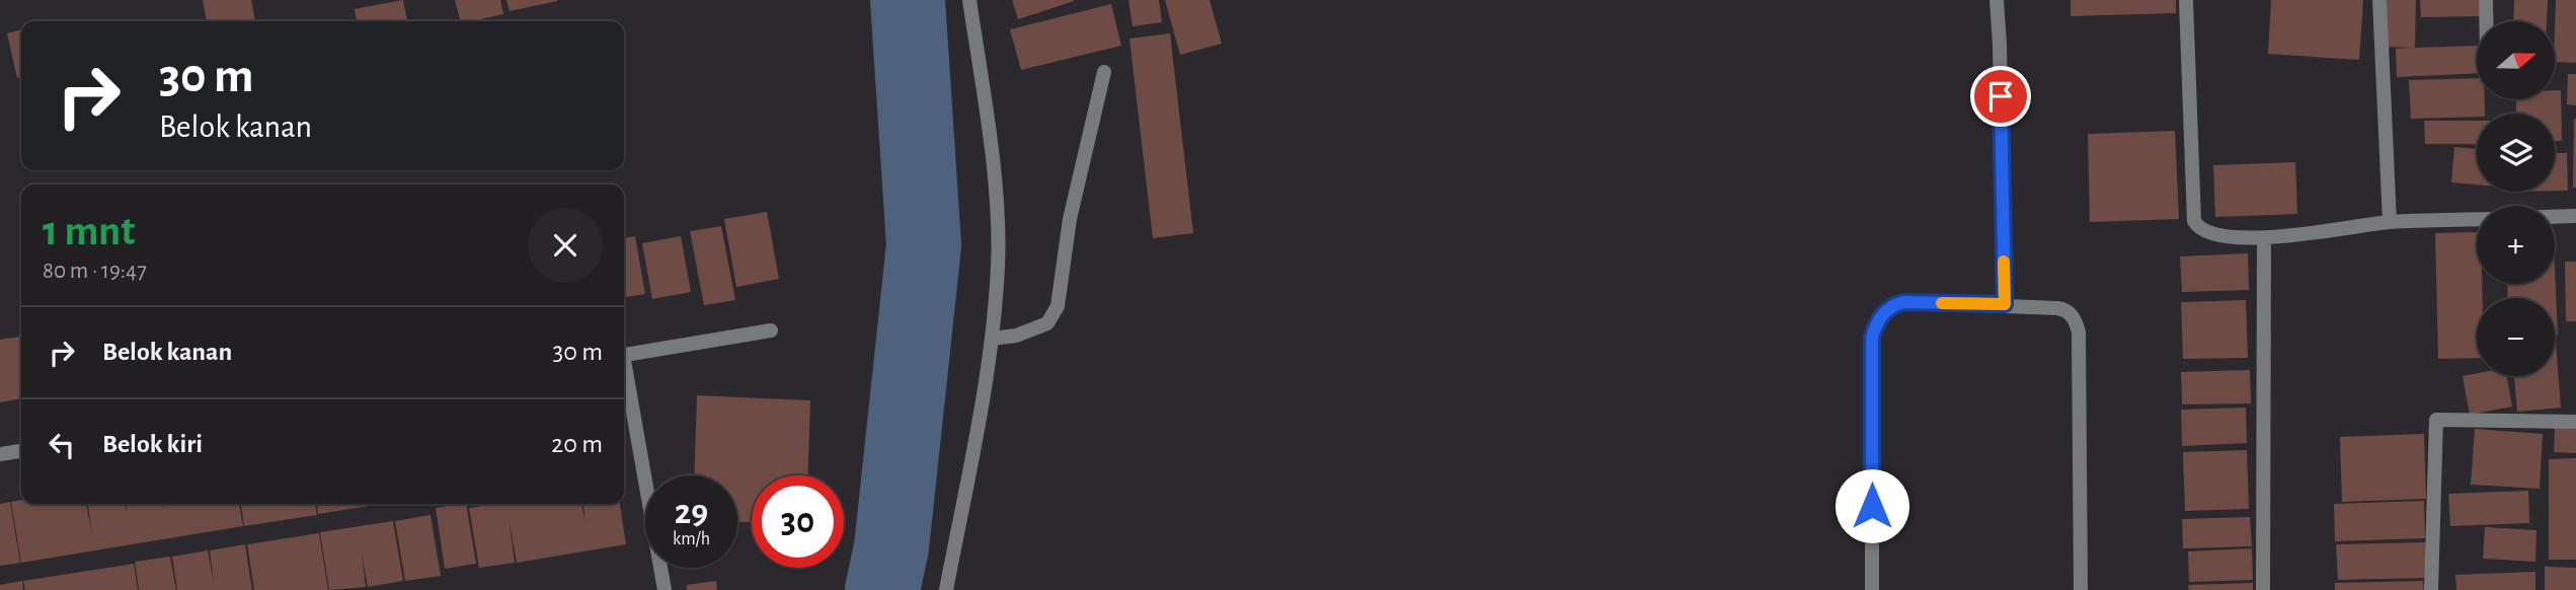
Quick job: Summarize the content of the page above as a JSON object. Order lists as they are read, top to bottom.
{
  "north": "right",
  "page": {
    "map_buttons": ["+", "−"],
    "turn": ["30 m", "Belok kanan"],
    "heading": ["1 mnt", "80 m · 19:47"],
    "list": [
      {
        "name": "Belok kanan",
        "value": "30 m"
      },
      {
        "name": "Belok kiri",
        "value": "20 m"
      }
    ],
    "speed": "29 km/h",
    "limit": "30"
  }
}
